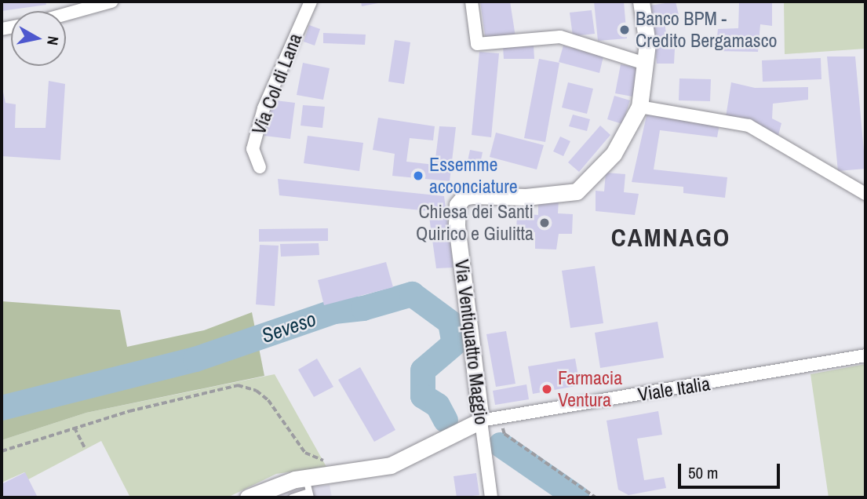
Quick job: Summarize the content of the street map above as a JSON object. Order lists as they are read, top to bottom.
{
  "streets": {
    "street": ["Via Col di Lana", "Via Ventiquattro Maggio", "Viale Italia"]
  },
  "crossings": [
    ["Via Ventiquattro Maggio", "Viale Italia"]
  ],
  "districts": ["CAMNAGO"],
  "water": ["Seveso"],
  "places": [
    "Banco BPM - Credito Bergamasco",
    "Essemme acconciature",
    "Chiesa dei Santi Quirico e Giulitta",
    "Farmacia Ventura"
  ],
  "scale_bar": "50 m",
  "north": "right"
}
